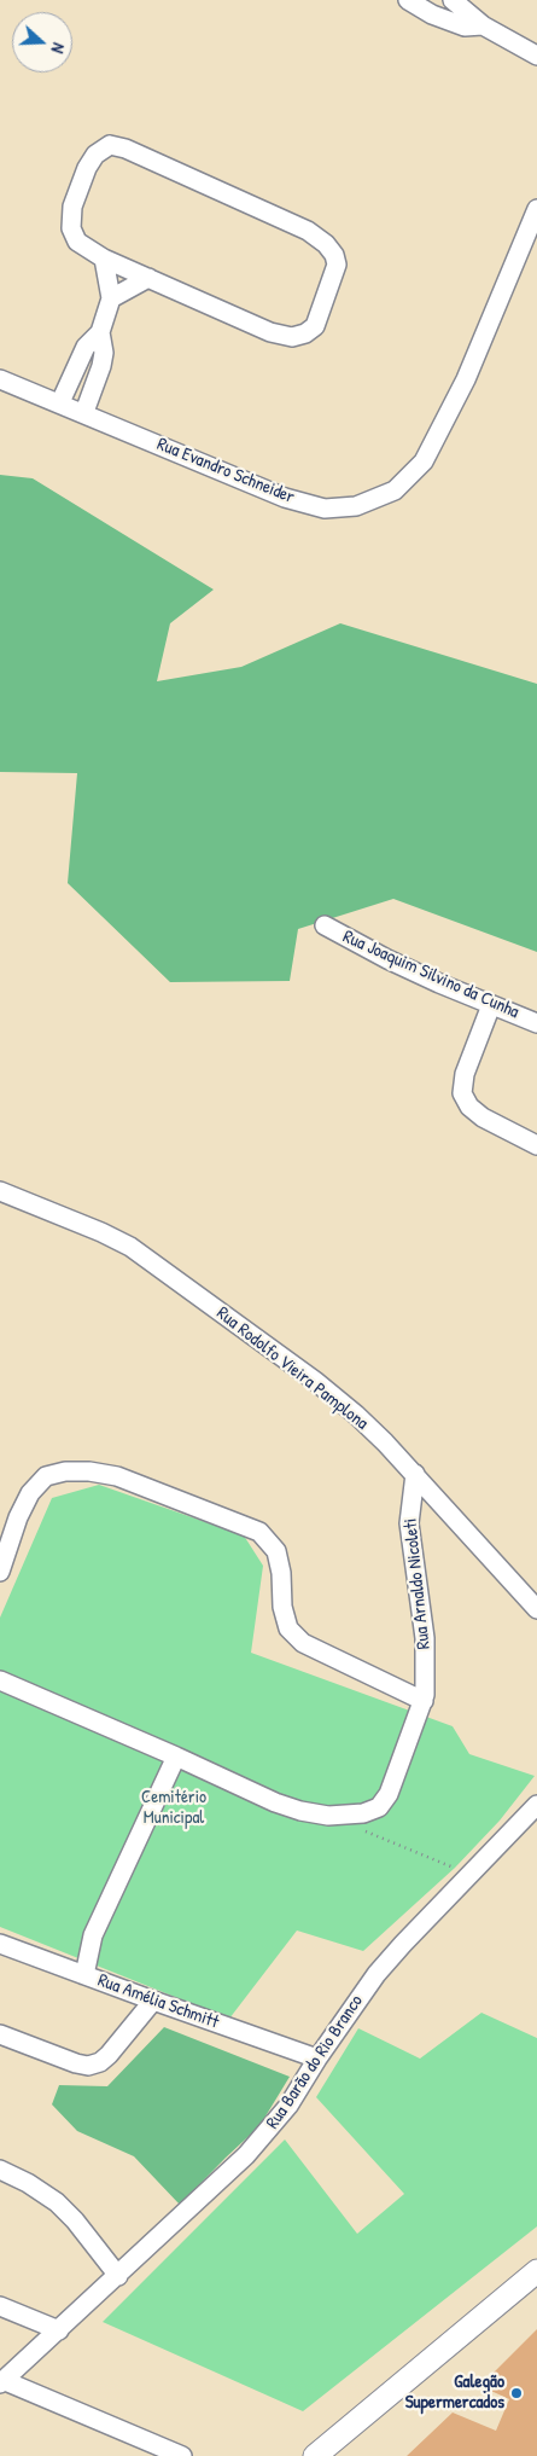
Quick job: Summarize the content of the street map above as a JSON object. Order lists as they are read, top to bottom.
{
  "streets": {
    "street": [
      "Rua Evandro Schneider",
      "Rua Joaquim Silvino da Cunha",
      "Rua Rodolfo Vieira Pamplona",
      "Rua Arnaldo Nicoleti",
      "Rua Amélia Schmitt",
      "Rua Barão do Rio Branco"
    ]
  },
  "crossings": [
    ["Rua Rodolfo Vieira Pamplona", "Rua Arnaldo Nicoleti"],
    ["Rua Amélia Schmitt", "Rua Barão do Rio Branco"]
  ],
  "parks": ["Cemitério Municipal"],
  "places": ["Galegão Supermercados"],
  "north": "right"
}
